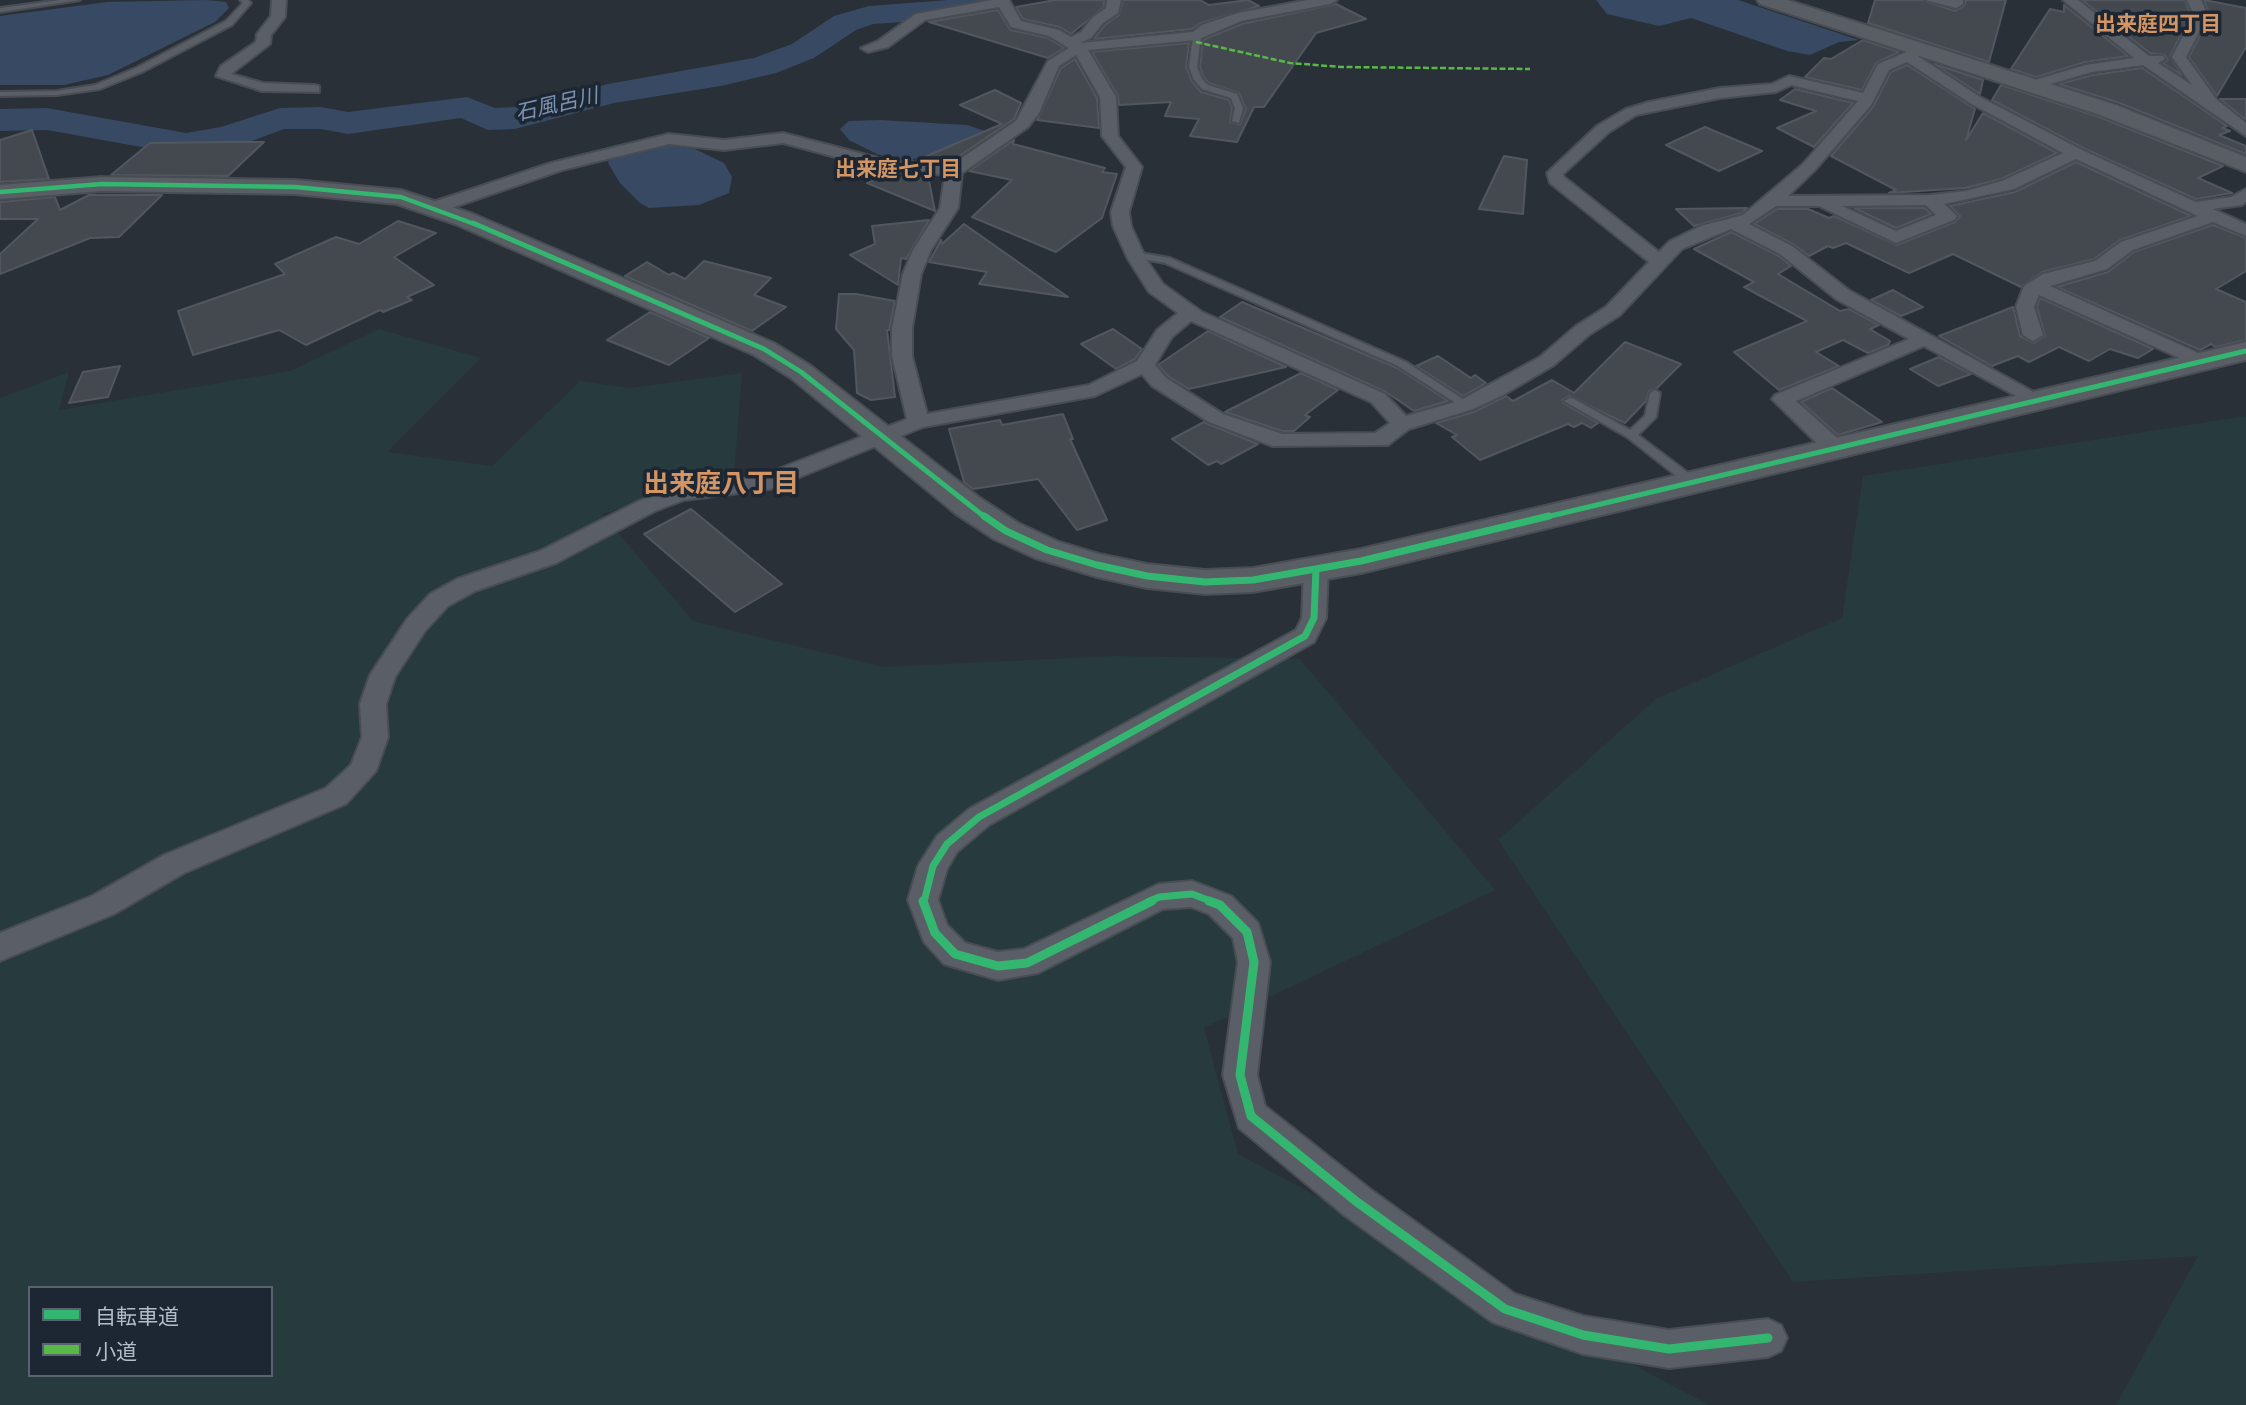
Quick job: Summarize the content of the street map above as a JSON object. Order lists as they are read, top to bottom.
{
  "districts": ["出来庭四丁目", "出来庭七丁目", "出来庭八丁目"],
  "water": ["石風呂川"],
  "legend": ["自転車道", "小道"]
}
